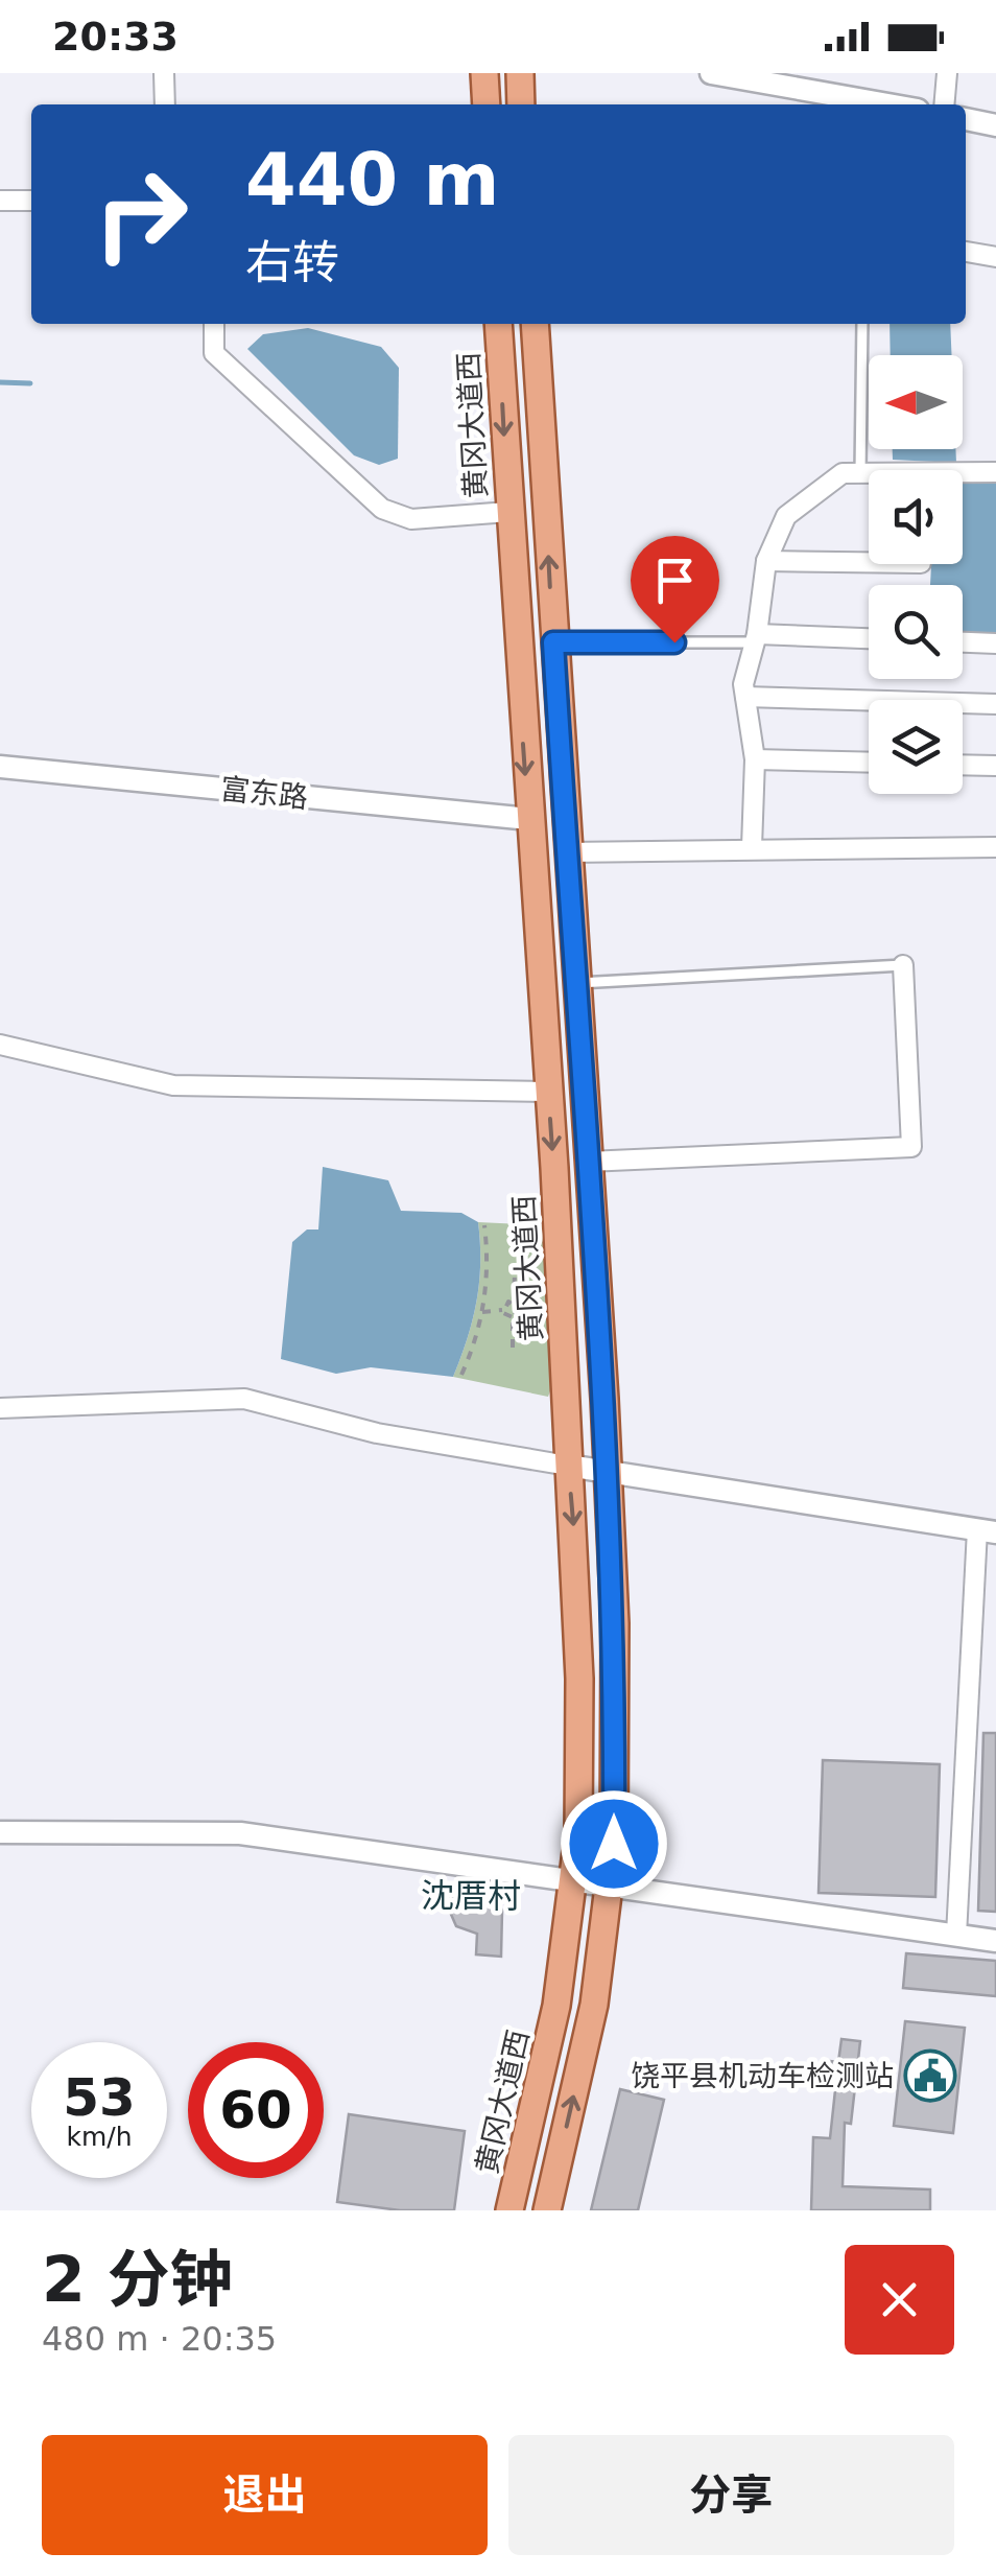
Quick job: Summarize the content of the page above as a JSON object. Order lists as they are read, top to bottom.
{
  "streets": {
    "main road": ["黄冈大道西"],
    "street": ["富东路"]
  },
  "crossings": [
    ["黄冈大道西", "富东路"]
  ],
  "districts": ["沈厝村"],
  "places": {
    "public building": ["饶平县机动车检测站"]
  },
  "north": "left",
  "page": {
    "status": "20:33",
    "turn": ["440 m", "右转"],
    "speed": "53 km/h",
    "limit": "60",
    "heading": ["2 分钟", "480 m · 20:35"],
    "buttons": ["退出", "分享"]
  }
}
